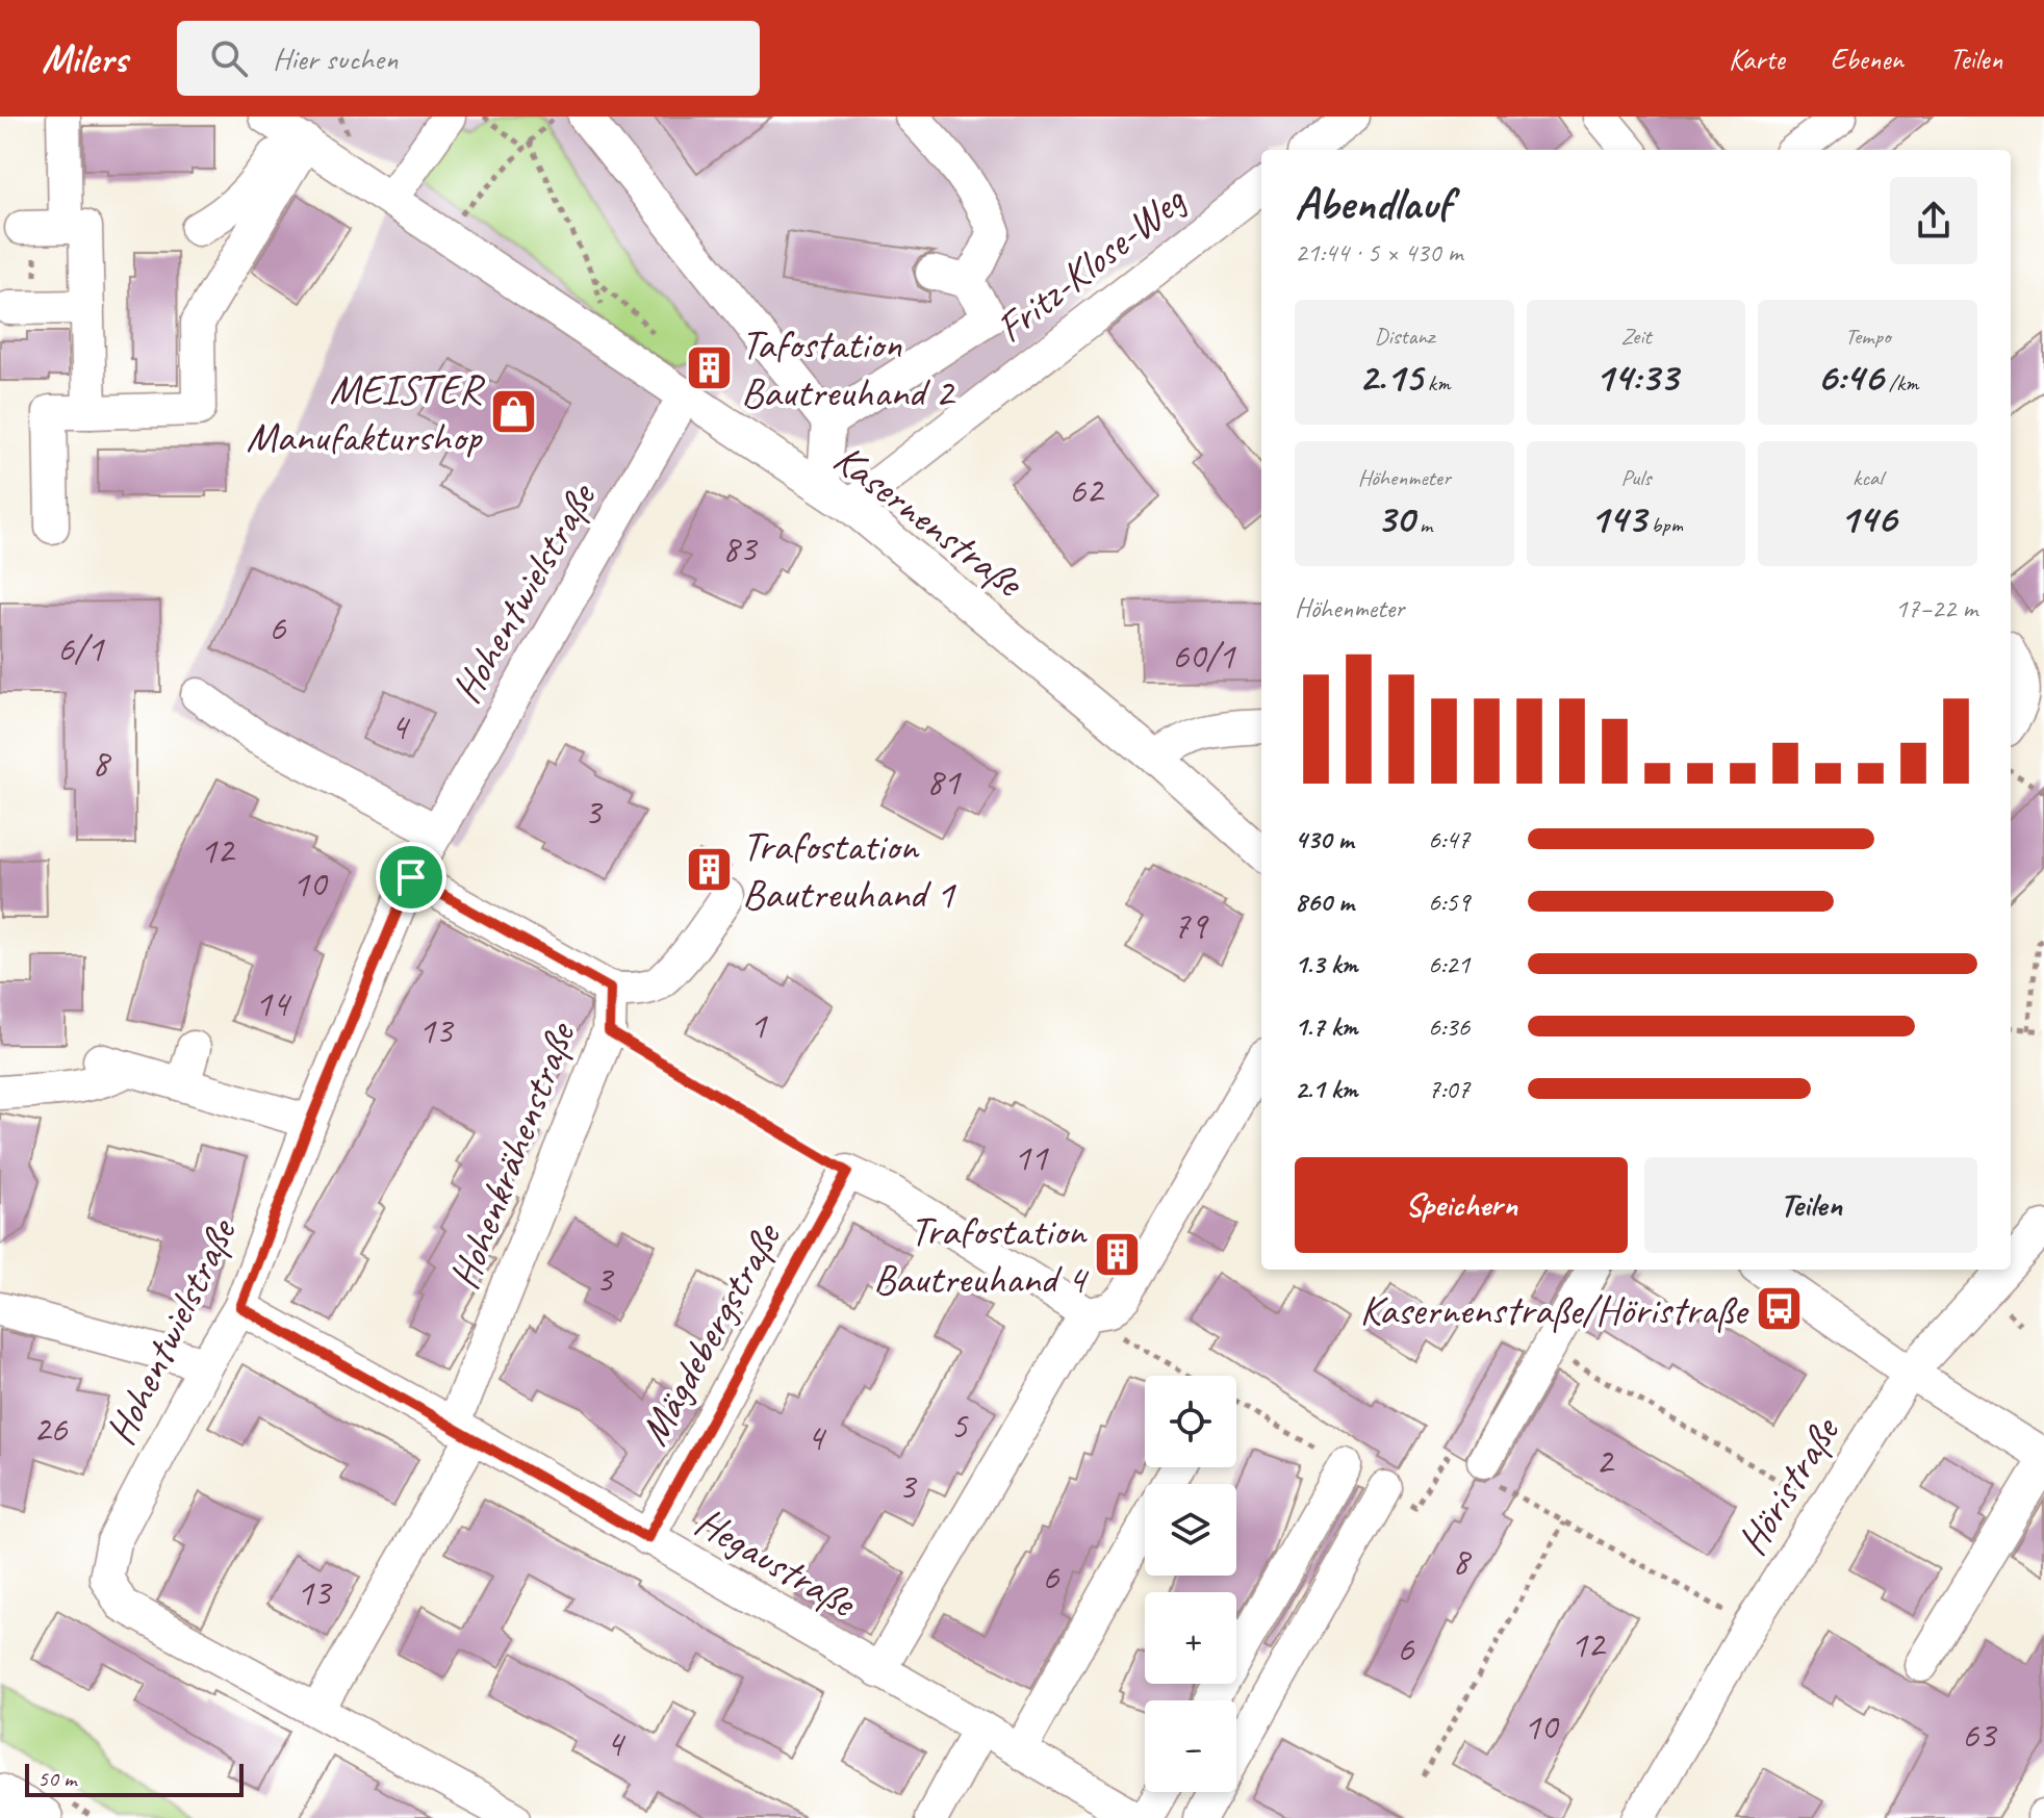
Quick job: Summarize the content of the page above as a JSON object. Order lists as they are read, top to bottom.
{
  "streets": {
    "street": [
      "Fritz-Klose-Weg",
      "Kasernenstraße",
      "Hohentwielstraße",
      "Hohenkrähenstraße",
      "Mägdebergstraße",
      "Höristraße",
      "Hegaustraße"
    ]
  },
  "crossings": [
    ["Fritz-Klose-Weg", "Kasernenstraße"],
    ["Kasernenstraße", "Hohentwielstraße"],
    ["Hohentwielstraße", "Hohenkrähenstraße"],
    ["Hohentwielstraße", "Hegaustraße"],
    ["Hohenkrähenstraße", "Hegaustraße"],
    ["Mägdebergstraße", "Hegaustraße"]
  ],
  "places": {
    "building": ["Tafostation Bautreuhand 2", "Trafostation Bautreuhand 1", "Trafostation Bautreuhand 4"],
    "shop": ["MEISTER Manufakturshop"],
    "bus stop": ["Kasernenstraße/Höristraße"]
  },
  "house_numbers": [
    "62",
    "83",
    "6",
    "6/1",
    "60/1",
    "4",
    "8",
    "81",
    "3",
    "12",
    "10",
    "79",
    "14",
    "1",
    "13",
    "11",
    "3",
    "5",
    "26",
    "4",
    "2",
    "3",
    "8",
    "6",
    "13",
    "12",
    "6",
    "10",
    "63",
    "4"
  ],
  "scale_bar": "50 m",
  "page": {
    "header": "Milers",
    "search": "Hier suchen",
    "nav": ["Karte", "Ebenen", "Teilen"],
    "heading": ["Abendlauf", "21:44 · 5 × 430 m"],
    "stats": [
      ["Distanz", "2.15 km"],
      ["Zeit", "14:33"],
      ["Tempo", "6:46 /km"],
      ["Höhenmeter", "30 m"],
      ["Puls", "143 bpm"],
      ["kcal", "146"]
    ],
    "chart": ["Höhenmeter", "17–22 m"],
    "list": [
      {
        "name": "430 m",
        "note": "6:47"
      },
      {
        "name": "860 m",
        "note": "6:59"
      },
      {
        "name": "1.3 km",
        "note": "6:21"
      },
      {
        "name": "1.7 km",
        "note": "6:36"
      },
      {
        "name": "2.1 km",
        "note": "7:07"
      }
    ],
    "buttons": ["Speichern", "Teilen"],
    "map_buttons": ["+", "−"],
    "scale": "50 m"
  }
}
